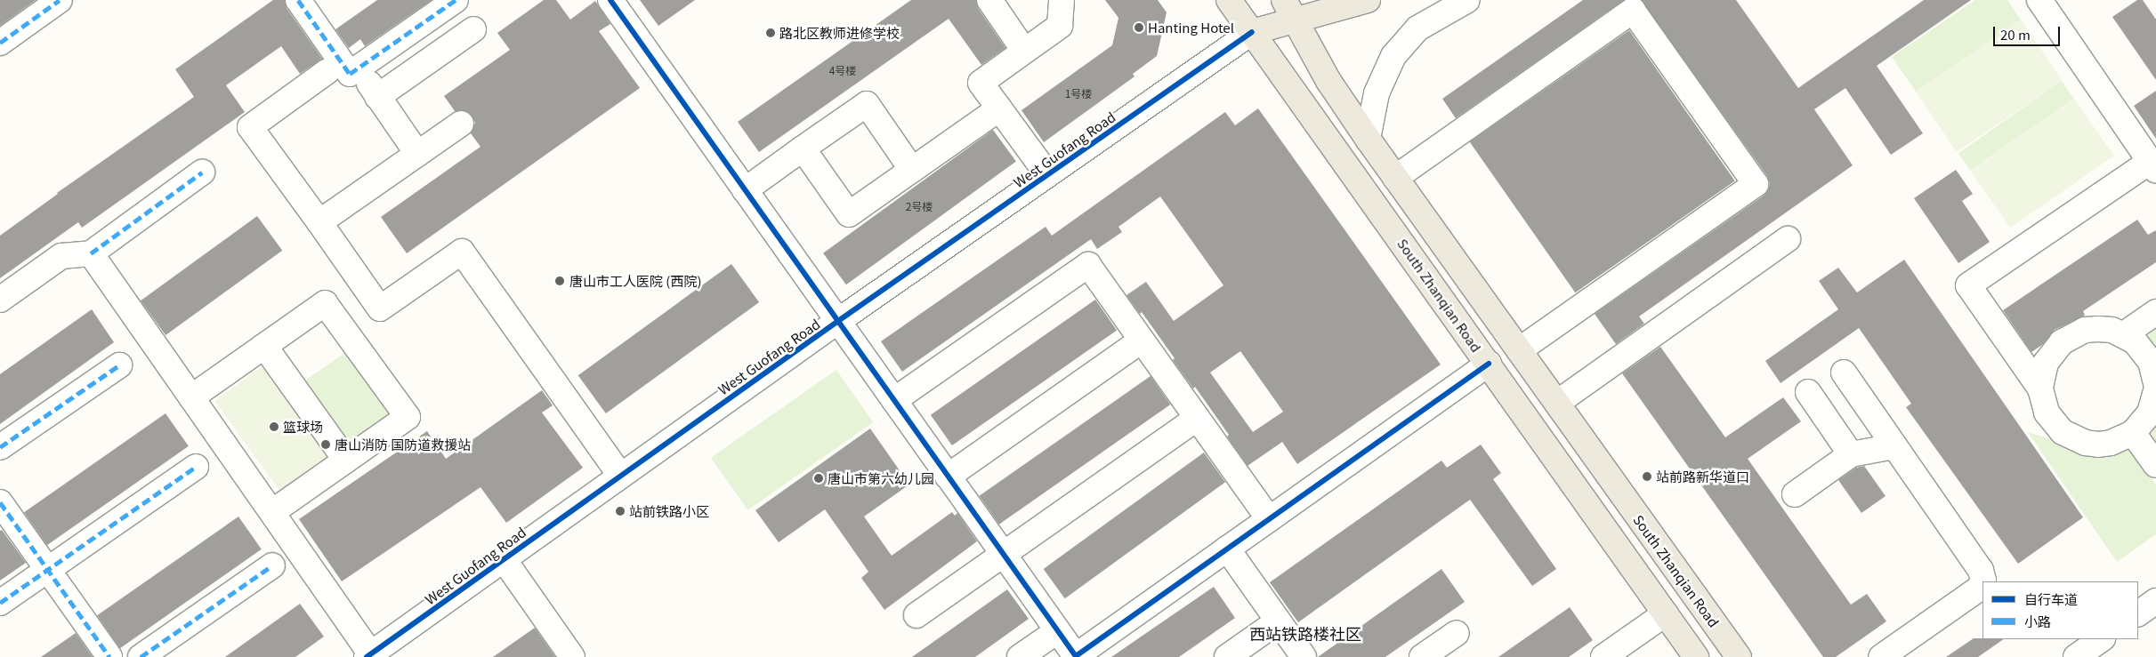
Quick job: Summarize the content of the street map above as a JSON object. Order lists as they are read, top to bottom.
{
  "streets": {
    "main road": ["West Guofang Road", "South Zhanqian Road"]
  },
  "crossings": [
    ["West Guofang Road", "South Zhanqian Road"]
  ],
  "districts": ["西站铁路楼社区"],
  "places": [
    "Hanting Hotel",
    "路北区教师进修学校",
    "唐山市工人医院 (西院)",
    "篮球场",
    "唐山消防 国防道救援站",
    "站前路新华道口",
    "唐山市第六幼儿园",
    "站前铁路小区"
  ],
  "house_numbers": ["4号楼", "1号楼", "2号楼"],
  "legend": ["自行车道", "小路"],
  "scale_bar": "20 m"
}
